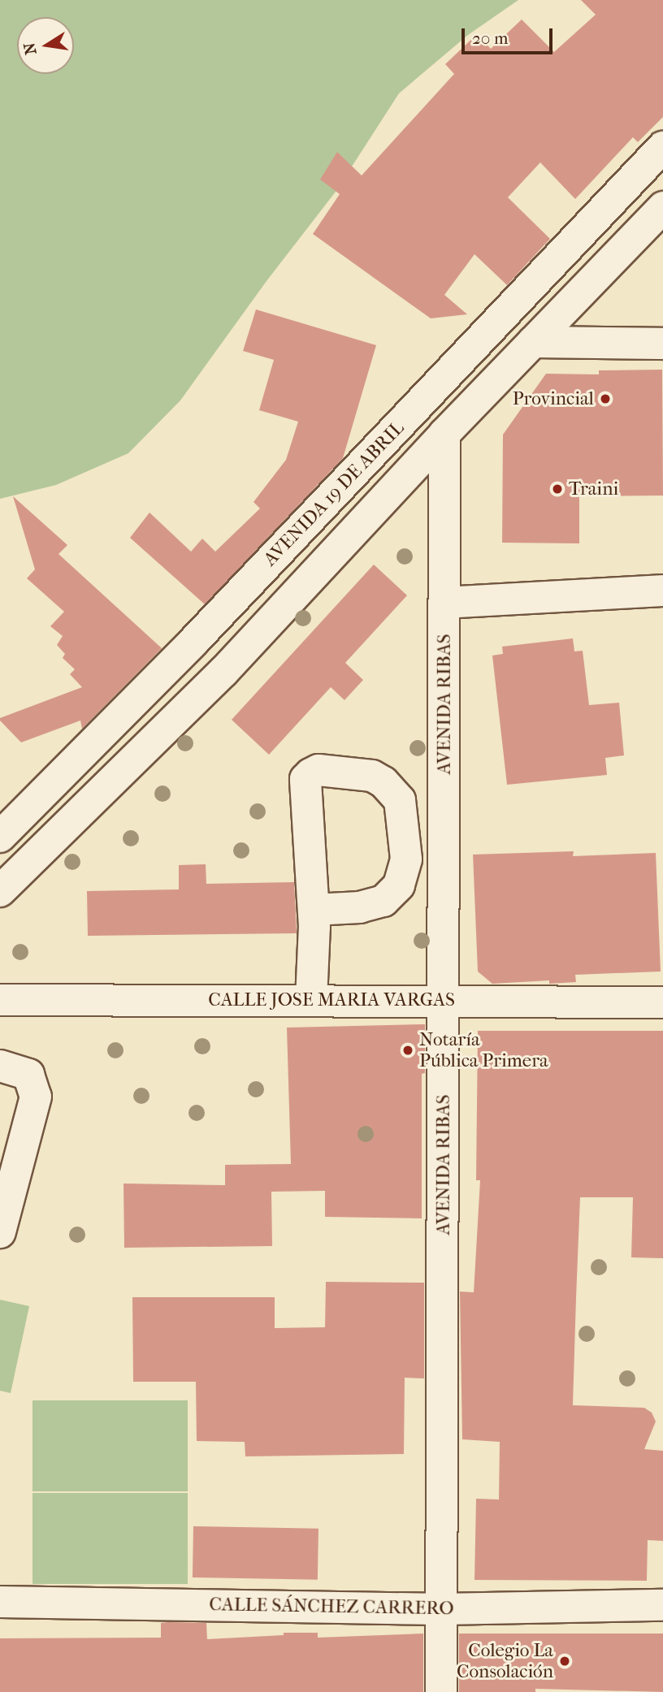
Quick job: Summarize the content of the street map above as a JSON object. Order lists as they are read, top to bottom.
{
  "streets": {
    "street": [
      "AVENIDA 19 DE ABRIL",
      "AVENIDA RIBAS",
      "CALLE JOSE MARIA VARGAS",
      "CALLE SÁNCHEZ CARRERO"
    ]
  },
  "crossings": [
    ["AVENIDA 19 DE ABRIL", "AVENIDA RIBAS"],
    ["AVENIDA RIBAS", "CALLE JOSE MARIA VARGAS"],
    ["AVENIDA RIBAS", "CALLE SÁNCHEZ CARRERO"]
  ],
  "places": [
    "Provincial",
    "Traini",
    "Notaría Pública Primera",
    "Colegio La Consolación"
  ],
  "scale_bar": "20 m",
  "north": "left"
}
